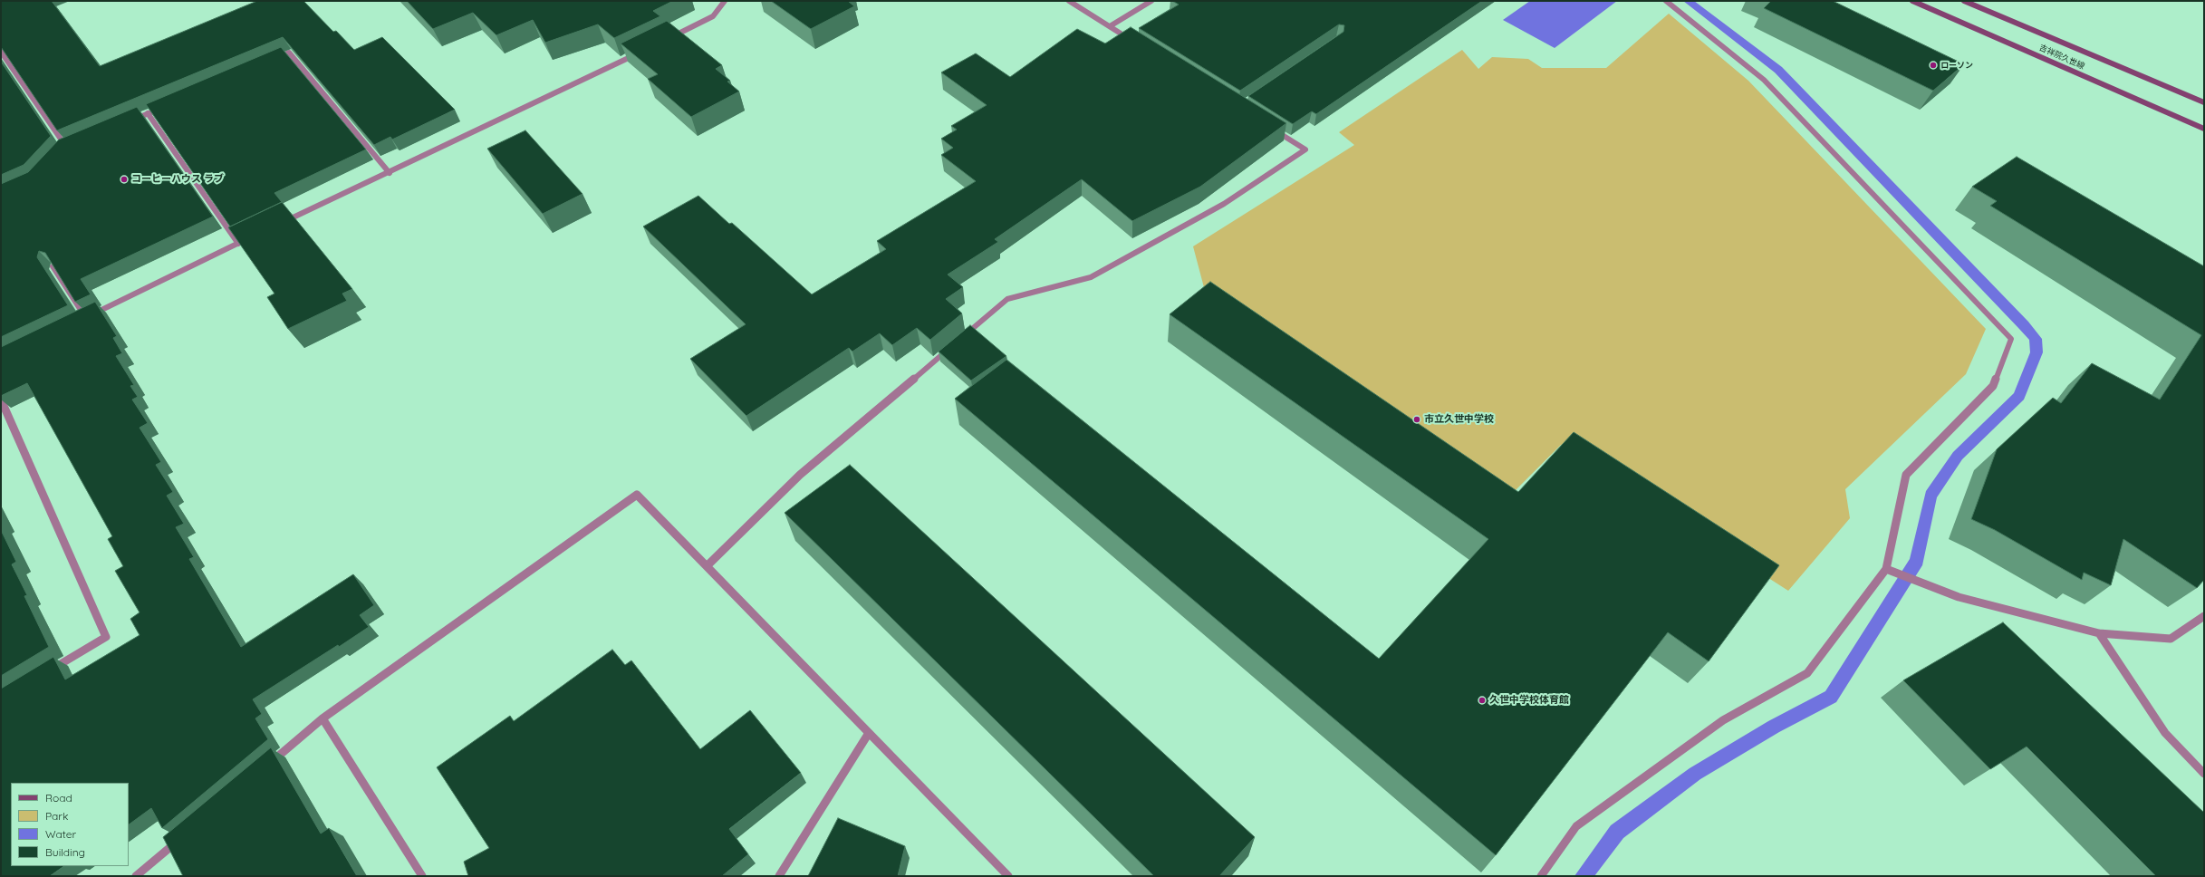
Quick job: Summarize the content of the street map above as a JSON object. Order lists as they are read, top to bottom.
{
  "streets": {
    "street": ["吉祥院久世線"]
  },
  "places": [
    "ローソン",
    "コーヒーハウス ラブ",
    "市立久世中学校",
    "久世中学校体育館"
  ],
  "legend": [
    "Road",
    "Park",
    "Water",
    "Building"
  ]
}
